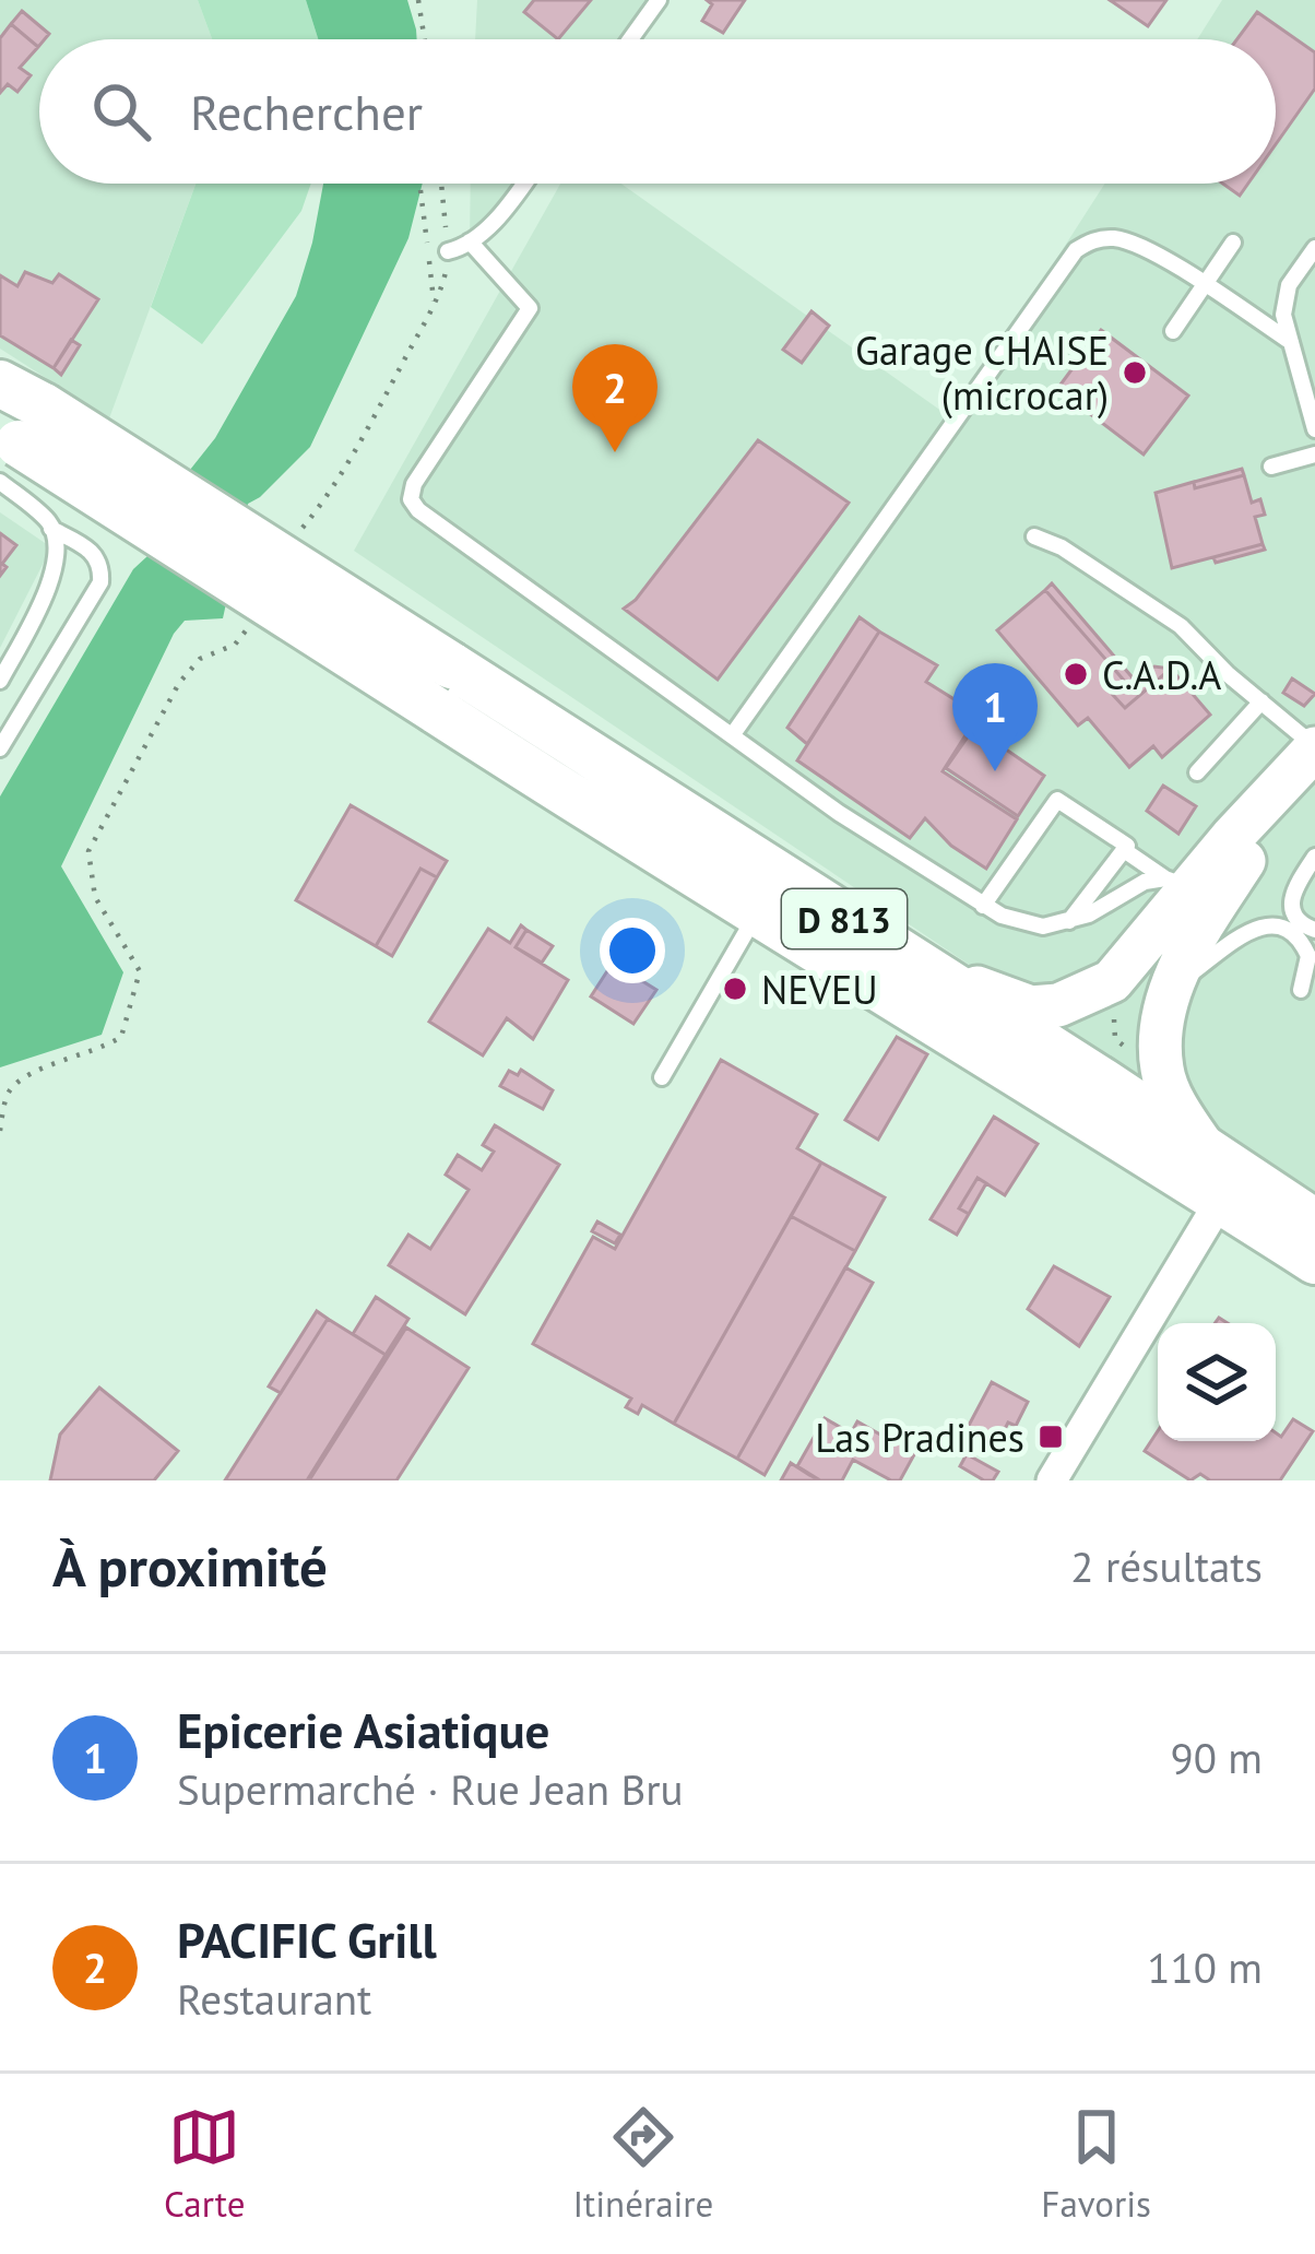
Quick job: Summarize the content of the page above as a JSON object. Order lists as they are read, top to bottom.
{
  "streets": {
    "main road": ["D 813"]
  },
  "places": {
    "other": ["Garage CHAISE (microcar)", "C.A.D.A", "NEVEU"],
    "transit": ["Las Pradines"]
  },
  "page": {
    "search": "Rechercher",
    "pins": ["2", "1"],
    "heading": ["À proximité", "2 résultats"],
    "list": [
      {
        "mark": "1",
        "name": "Epicerie Asiatique",
        "note": "Supermarché · Rue Jean Bru",
        "value": "90 m"
      },
      {
        "mark": "2",
        "name": "PACIFIC Grill",
        "note": "Restaurant",
        "value": "110 m"
      }
    ],
    "nav": ["Carte", "Itinéraire", "Favoris"]
  }
}
